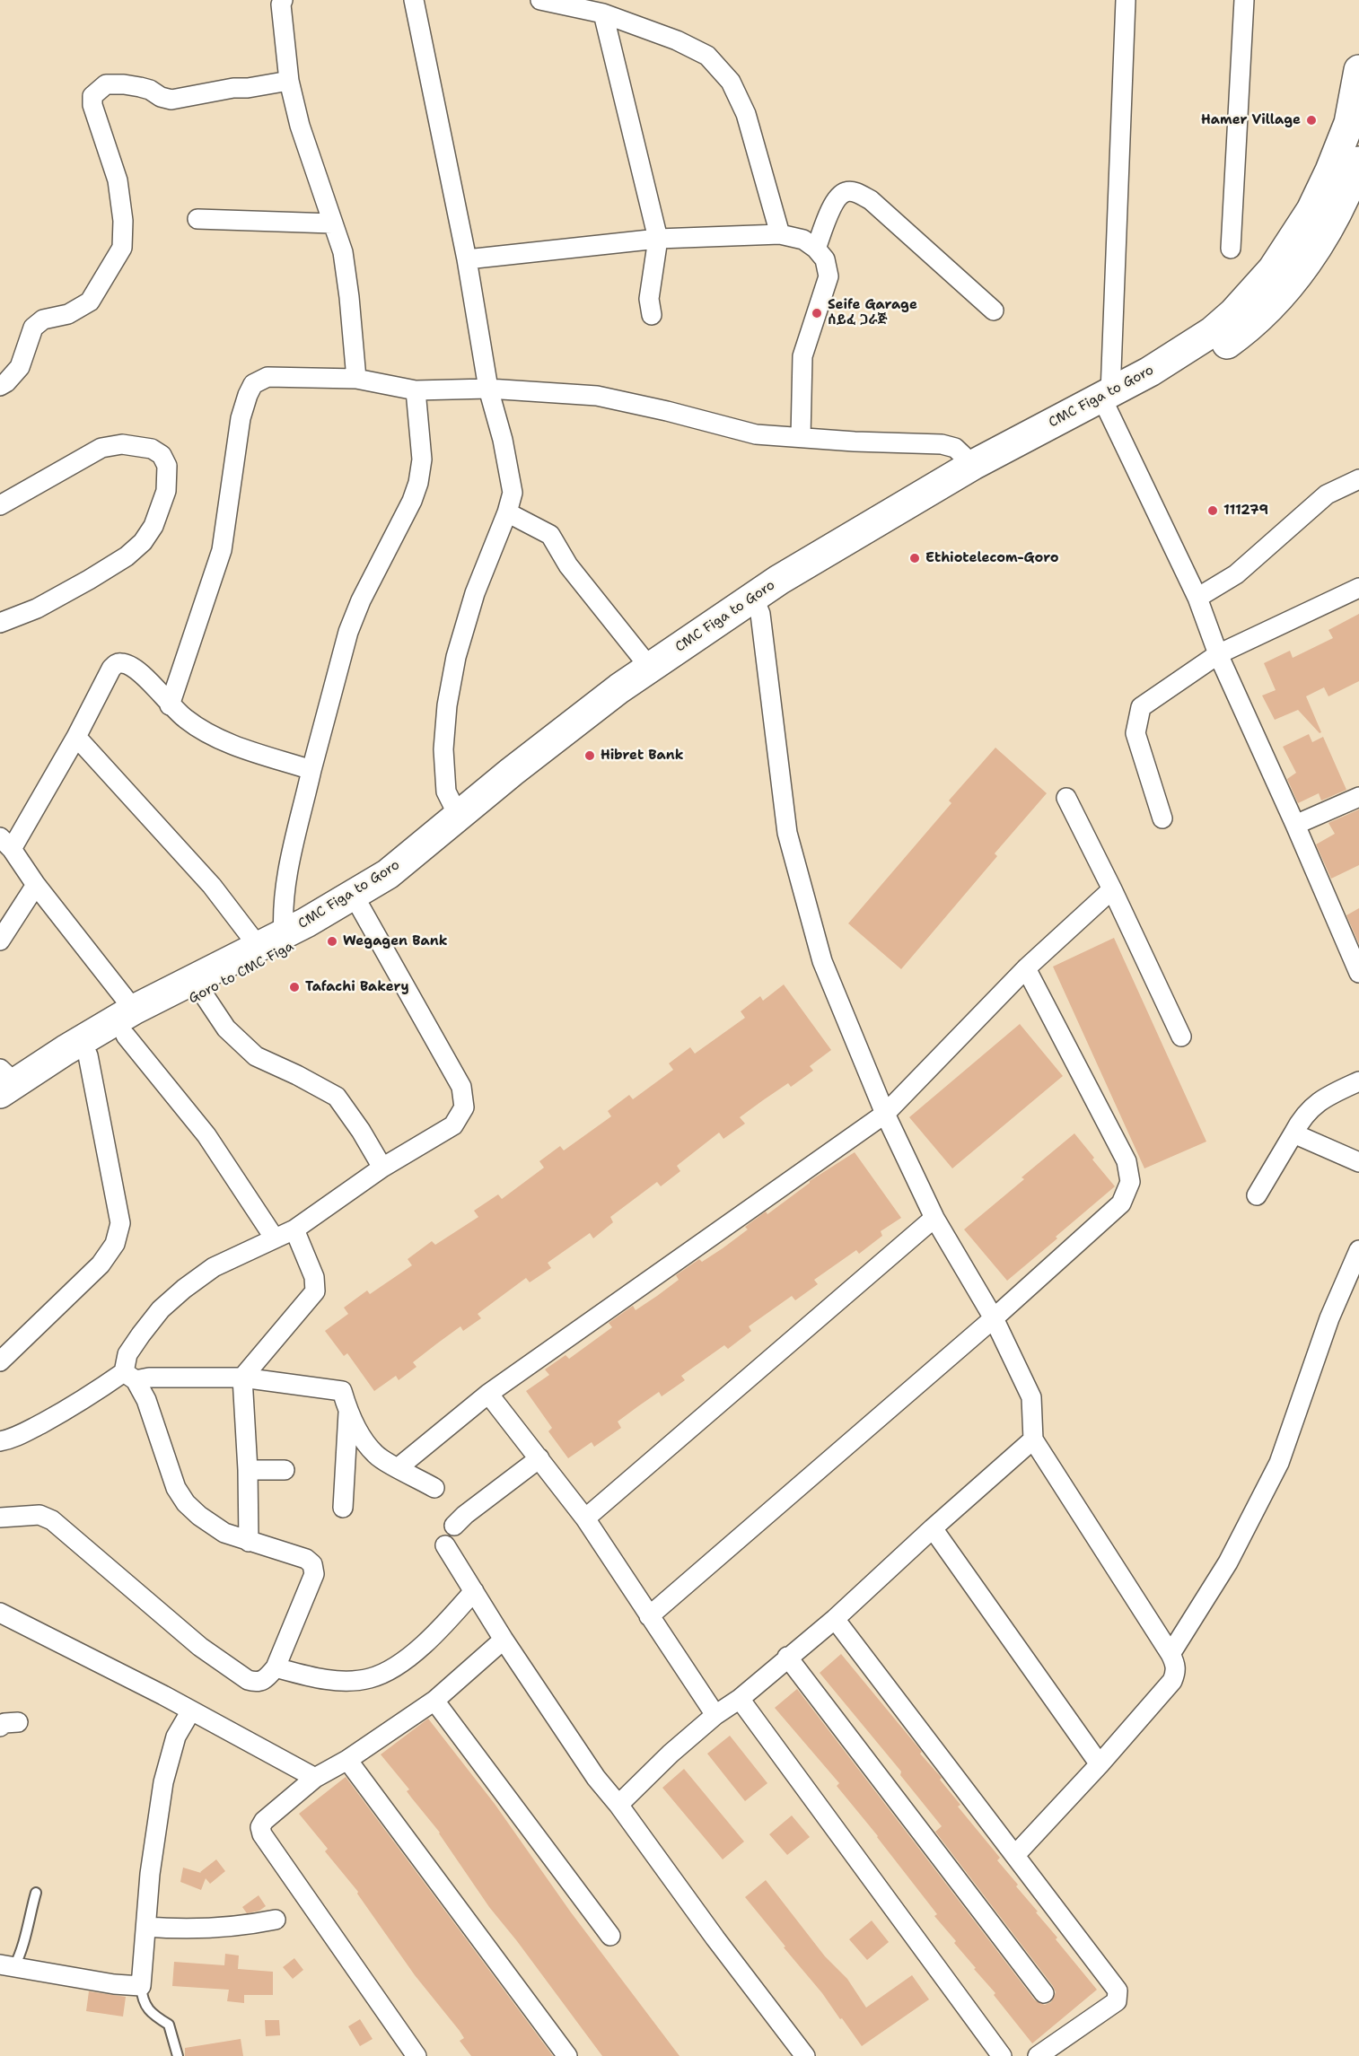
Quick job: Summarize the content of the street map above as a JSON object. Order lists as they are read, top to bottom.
{
  "streets": {
    "main road": ["CMC Figa to Goro", "Goro to CMC Figa"]
  },
  "crossings": [
    ["CMC Figa to Goro", "Goro to CMC Figa"]
  ],
  "places": [
    "Hamer Village",
    "Seife Garage ሰይፈ ጋራጅ",
    "111279",
    "Ethiotelecom-Goro",
    "Hibret Bank",
    "Wegagen Bank",
    "Tafachi Bakery"
  ]
}
